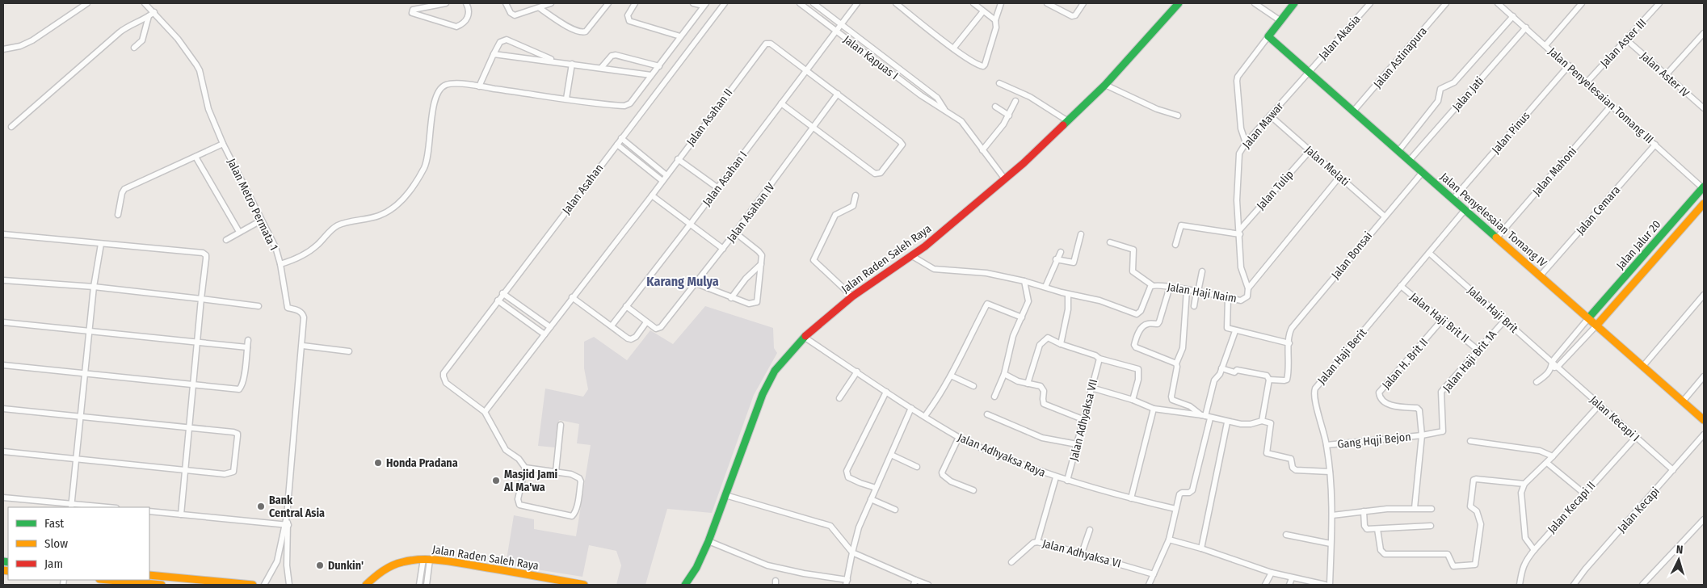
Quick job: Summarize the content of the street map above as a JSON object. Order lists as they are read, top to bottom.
{
  "streets": {
    "main road": ["Jalan Penyelesaian Tomang IV", "Jalan Jalur 20", "Jalan Raden Saleh Raya"],
    "street": [
      "Jalan Akasia",
      "Jalan Aster III",
      "Jalan Kapuas I",
      "Jalan Astinapura",
      "Jalan Aster IV",
      "Jalan Jati",
      "Jalan Penyelesaian Tomang III",
      "Jalan Asahan II",
      "Jalan Mawar",
      "Jalan Pinus",
      "Jalan Melati",
      "Jalan Mahoni",
      "Jalan Asahan I",
      "Jalan Asahan",
      "Jalan Tulip",
      "Jalan Metro Permata 1",
      "Jalan Cemara",
      "Jalan Asahan IV",
      "Jalan Bonsai",
      "Jalan Haji Naim",
      "Jalan Haji Brit",
      "Jalan Haji Brit II",
      "Jalan Haji Berit",
      "Jalan Haji Brit 1A",
      "Jalan H. Brit II",
      "Jalan Kecapi I",
      "Jalan Adhyaksa VII",
      "Gang Hqji Bejon",
      "Jalan Adhyaksa Raya",
      "Jalan Kecapi II",
      "Jalan Kecapi",
      "Jalan Adhyaksa VI"
    ]
  },
  "crossings": [
    ["Jalan Akasia", "Jalan Mawar"],
    ["Jalan Akasia", "Jalan Penyelesaian Tomang IV"],
    ["Jalan Aster III", "Jalan Aster IV"],
    ["Jalan Aster III", "Jalan Penyelesaian Tomang III"],
    ["Jalan Kapuas I", "Jalan Asahan I"],
    ["Jalan Kapuas I", "Jalan Raden Saleh Raya"],
    ["Jalan Astinapura", "Jalan Penyelesaian Tomang IV"],
    ["Jalan Jati", "Jalan Penyelesaian Tomang III"],
    ["Jalan Jati", "Jalan Penyelesaian Tomang IV"],
    ["Jalan Penyelesaian Tomang III", "Jalan Pinus"],
    ["Jalan Penyelesaian Tomang III", "Jalan Mahoni"],
    ["Jalan Penyelesaian Tomang III", "Jalan Cemara"],
    ["Jalan Penyelesaian Tomang III", "Jalan Jalur 20"],
    ["Jalan Asahan II", "Jalan Asahan I"],
    ["Jalan Asahan II", "Jalan Asahan"],
    ["Jalan Mawar", "Jalan Melati"],
    ["Jalan Mawar", "Jalan Tulip"],
    ["Jalan Mawar", "Jalan Penyelesaian Tomang IV"],
    ["Jalan Mawar", "Jalan Haji Naim"],
    ["Jalan Pinus", "Jalan Penyelesaian Tomang IV"],
    ["Jalan Melati", "Jalan Tulip"],
    ["Jalan Melati", "Jalan Bonsai"],
    ["Jalan Melati", "Jalan Haji Naim"],
    ["Jalan Mahoni", "Jalan Penyelesaian Tomang IV"],
    ["Jalan Cemara", "Jalan Penyelesaian Tomang IV"],
    ["Jalan Penyelesaian Tomang IV", "Jalan Jalur 20"],
    ["Jalan Penyelesaian Tomang IV", "Jalan Bonsai"],
    ["Jalan Penyelesaian Tomang IV", "Jalan Haji Berit"],
    ["Jalan Raden Saleh Raya", "Jalan Haji Naim"],
    ["Jalan Raden Saleh Raya", "Jalan Adhyaksa Raya"],
    ["Jalan Haji Brit", "Jalan Haji Berit"],
    ["Jalan Haji Brit", "Jalan Haji Brit 1A"],
    ["Jalan Haji Brit II", "Jalan Haji Berit"],
    ["Jalan Haji Brit II", "Jalan Haji Brit 1A"],
    ["Jalan Haji Brit II", "Jalan H. Brit II"],
    ["Jalan Haji Berit", "Gang Hqji Bejon"],
    ["Jalan Haji Brit 1A", "Jalan H. Brit II"],
    ["Jalan Haji Brit 1A", "Gang Hqji Bejon"],
    ["Jalan H. Brit II", "Gang Hqji Bejon"],
    ["Jalan Kecapi I", "Jalan Kecapi II"],
    ["Jalan Kecapi I", "Jalan Kecapi"],
    ["Jalan Adhyaksa VII", "Jalan Adhyaksa Raya"],
    ["Jalan Adhyaksa Raya", "Jalan Adhyaksa VI"]
  ],
  "districts": ["Karang Mulya"],
  "places": [
    "Honda Pradana",
    "Masjid Jami Al Ma'wa",
    "Bank Central Asia",
    "Dunkin'"
  ],
  "legend": ["Fast", "Slow", "Jam"],
  "north": "top"
}
